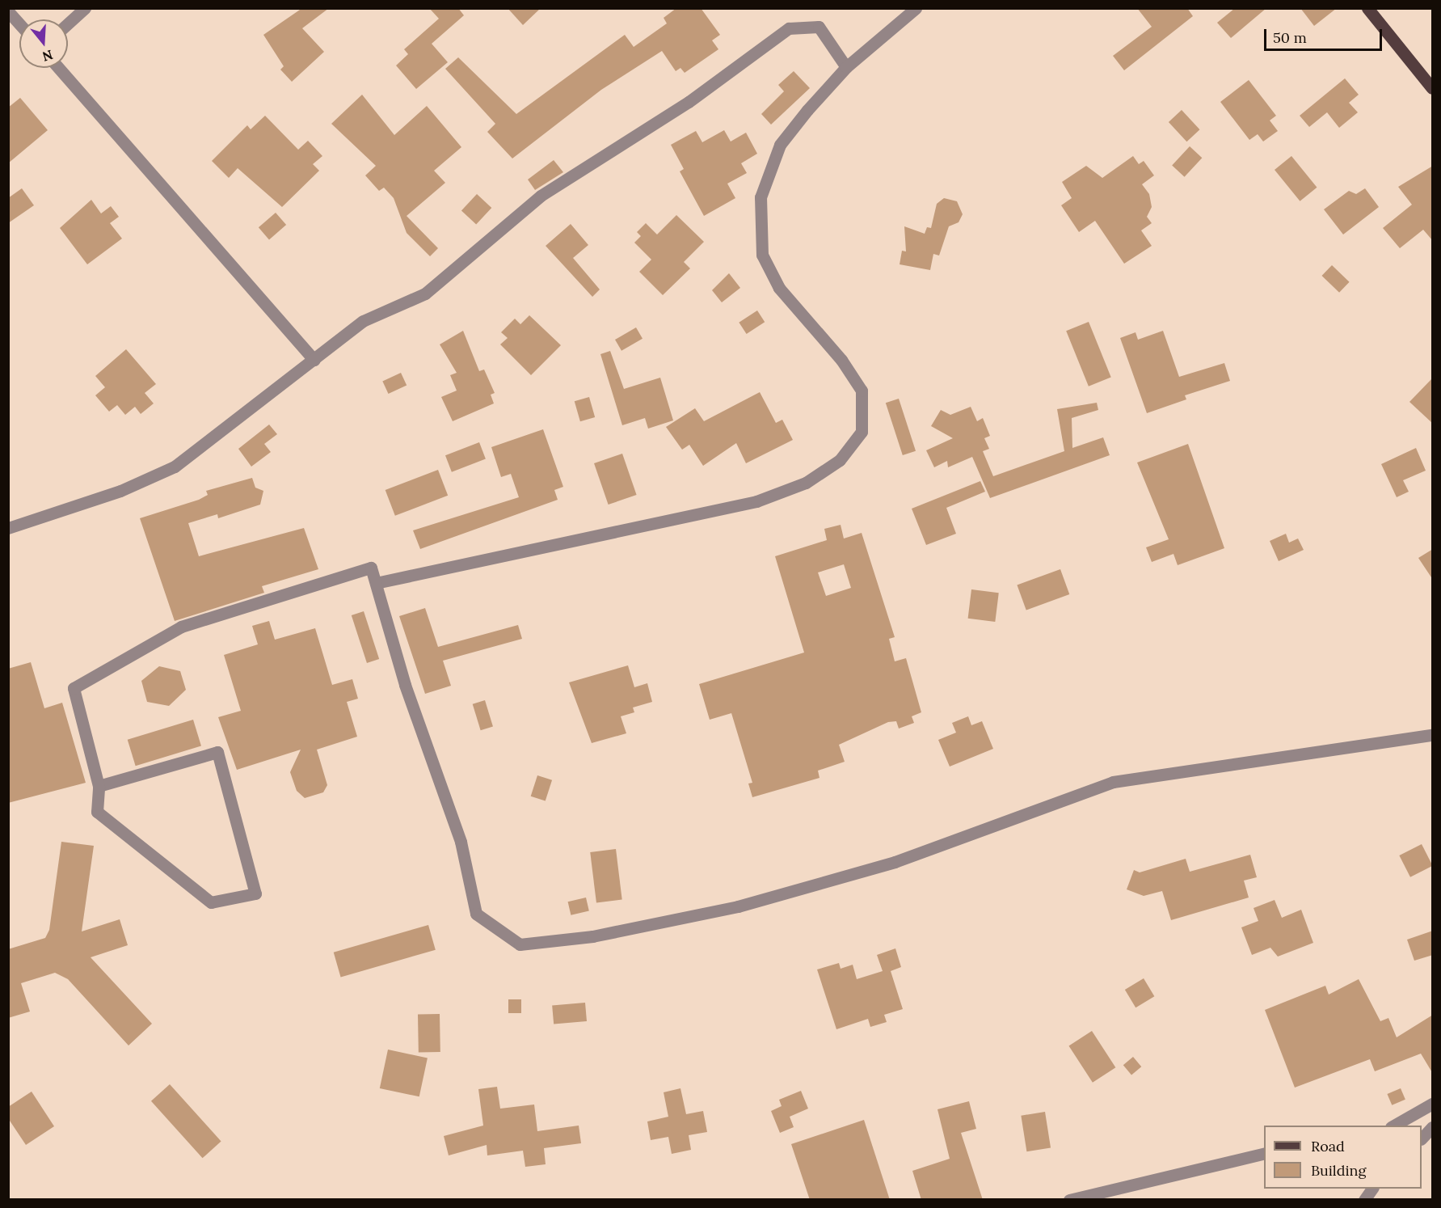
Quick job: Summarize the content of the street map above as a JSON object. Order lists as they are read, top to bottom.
{
  "legend": ["Road", "Building"],
  "scale_bar": "50 m",
  "north": "bottom"
}
